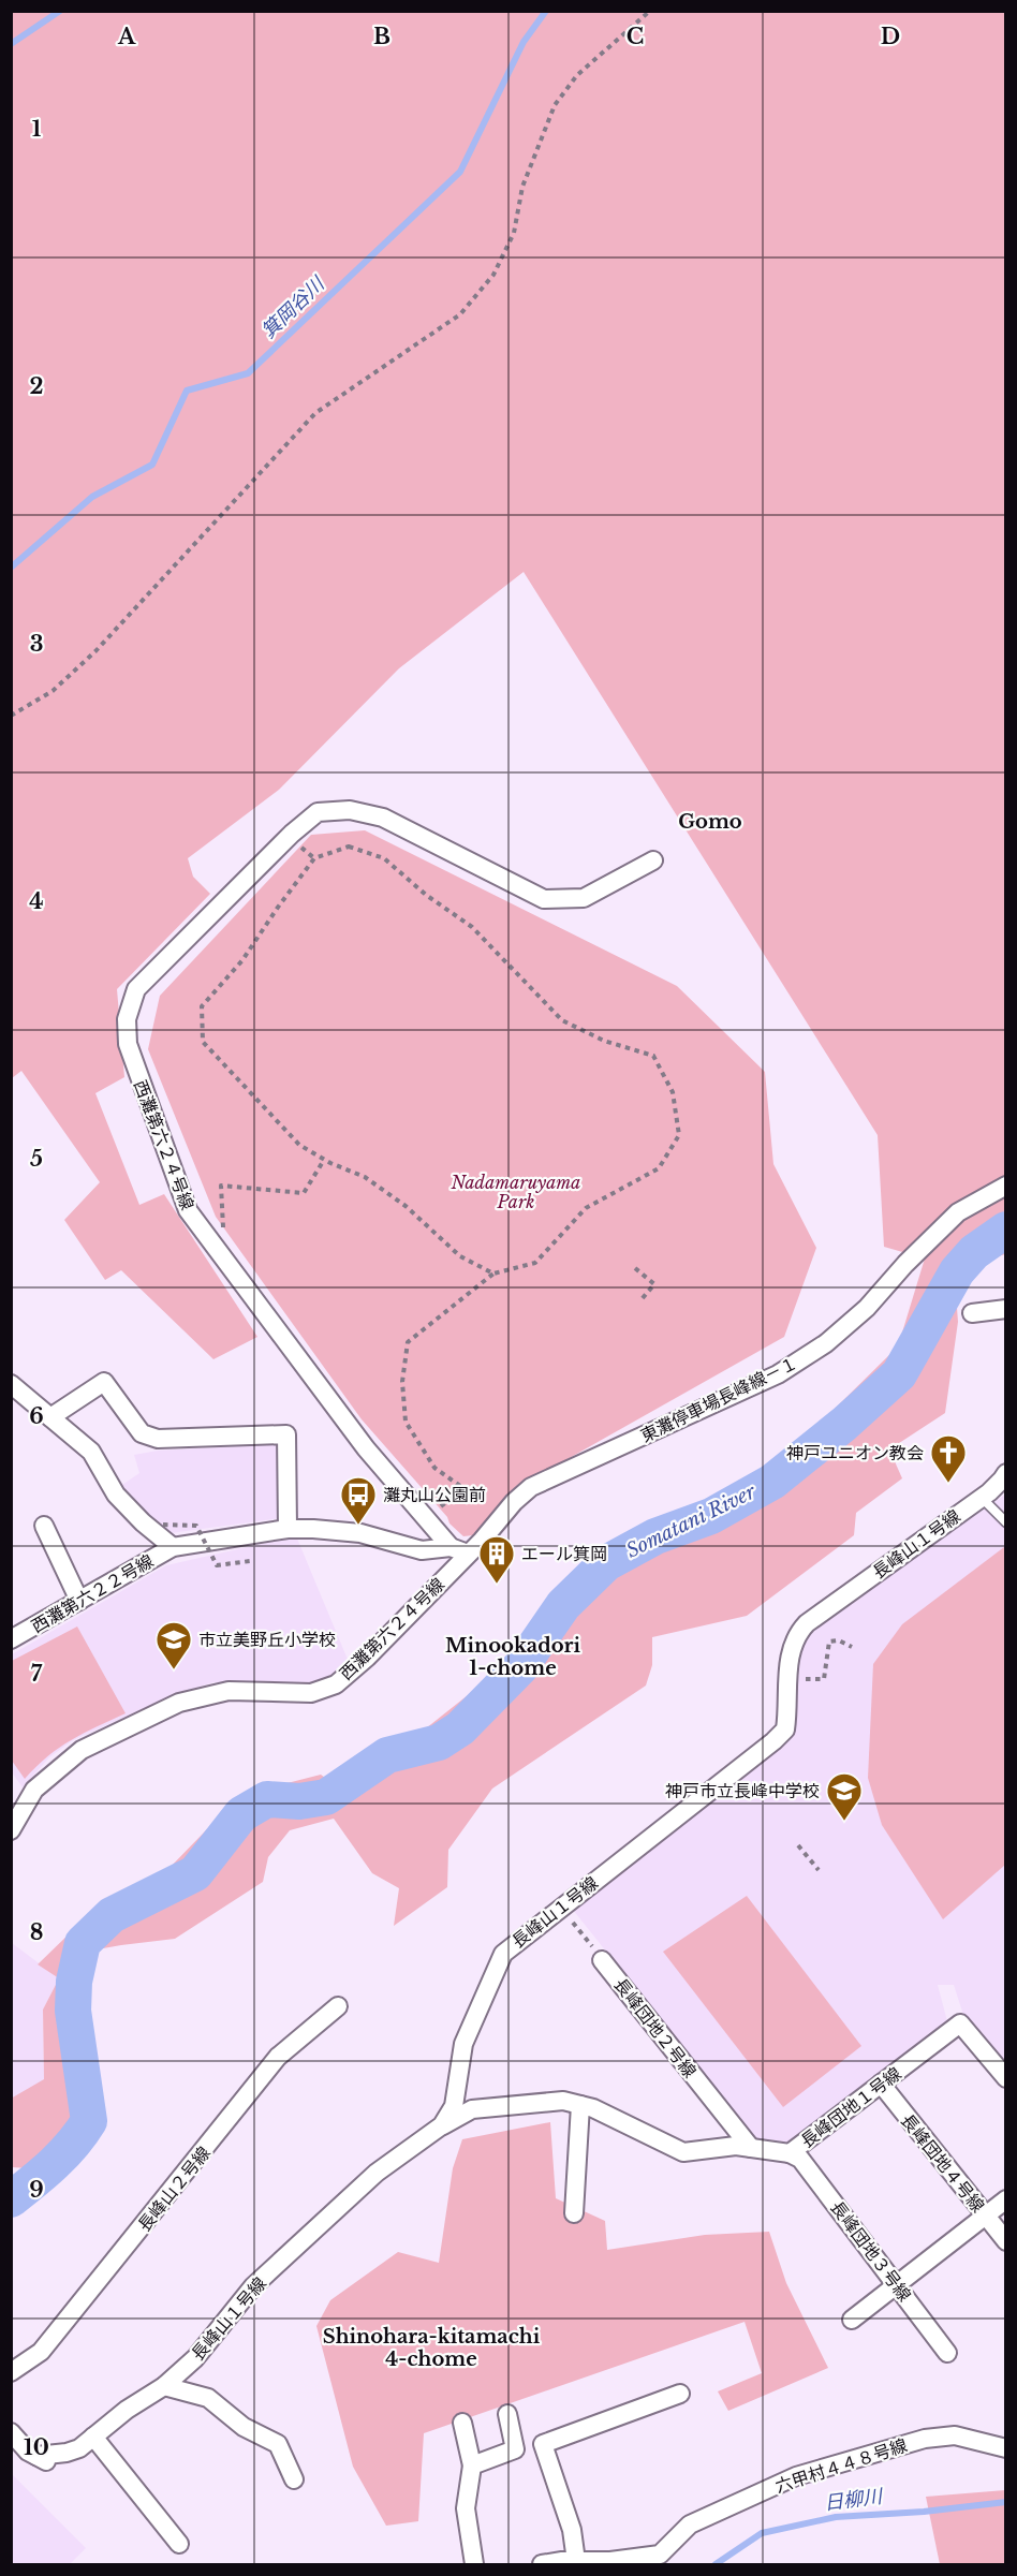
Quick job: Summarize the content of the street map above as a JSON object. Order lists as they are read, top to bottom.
{
  "streets": {
    "street": [
      "西灘第六２４号線",
      "東灘停車場長峰線－１",
      "長峰山１号線",
      "西灘第六２２号線",
      "長峰団地２号線",
      "長峰団地１号線",
      "長峰団地４号線",
      "長峰山２号線",
      "長峰団地３号線",
      "六甲村４４８号線"
    ]
  },
  "crossings": [
    ["西灘第六２４号線", "東灘停車場長峰線－１"],
    ["長峰山１号線", "長峰団地２号線"],
    ["長峰山１号線", "長峰団地１号線"],
    ["長峰団地２号線", "長峰団地１号線"],
    ["長峰団地１号線", "長峰団地４号線"],
    ["長峰団地１号線", "長峰団地３号線"]
  ],
  "districts": ["Gomo", "Minookadori 1-chome", "Shinohara-kitamachi 4-chome"],
  "water": ["箕岡谷川", "Somatani River", "日柳川"],
  "parks": ["Nadamaruyama Park"],
  "places": {
    "church": ["神戸ユニオン教会"],
    "bus stop": ["灘丸山公園前"],
    "building": ["エール箕岡"],
    "school or university": ["市立美野丘小学校", "神戸市立長峰中学校"]
  },
  "grid": {
    "columns": [
      "A",
      "B",
      "C",
      "D"
    ],
    "rows": [
      "1",
      "2",
      "3",
      "4",
      "5",
      "6",
      "7",
      "8",
      "9",
      "10"
    ]
  }
}
